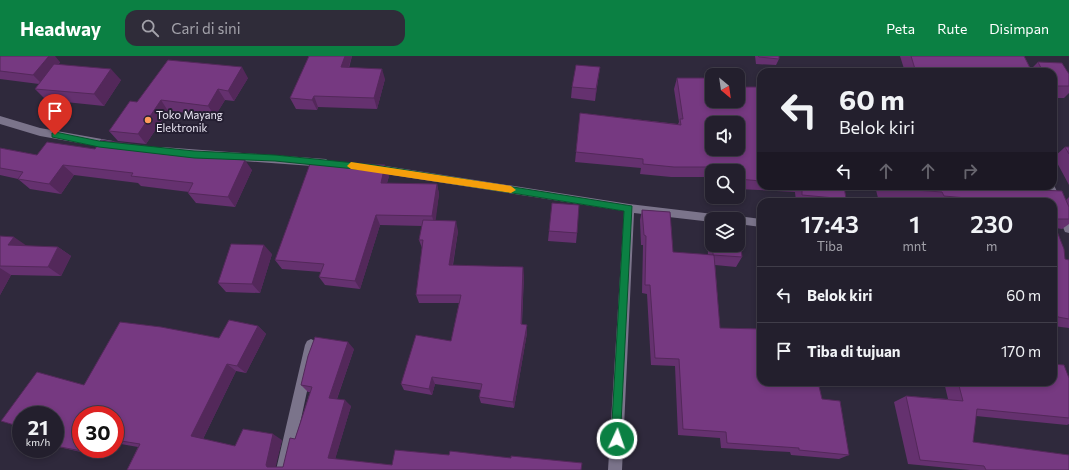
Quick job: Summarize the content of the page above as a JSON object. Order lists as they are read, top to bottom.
{
  "places": ["Toko Mayang Elektronik"],
  "north": "bottom right",
  "page": {
    "header": "Headway",
    "search": "Cari di sini",
    "nav": ["Peta", "Rute", "Disimpan"],
    "turn": ["60 m", "Belok kiri"],
    "eta": [
      "17:43",
      "Tiba",
      "1",
      "mnt",
      "230",
      "m"
    ],
    "list": [
      {
        "name": "Belok kiri",
        "value": "60 m"
      },
      {
        "name": "Tiba di tujuan",
        "value": "170 m"
      }
    ],
    "speed": "21 km/h",
    "limit": "30"
  }
}
